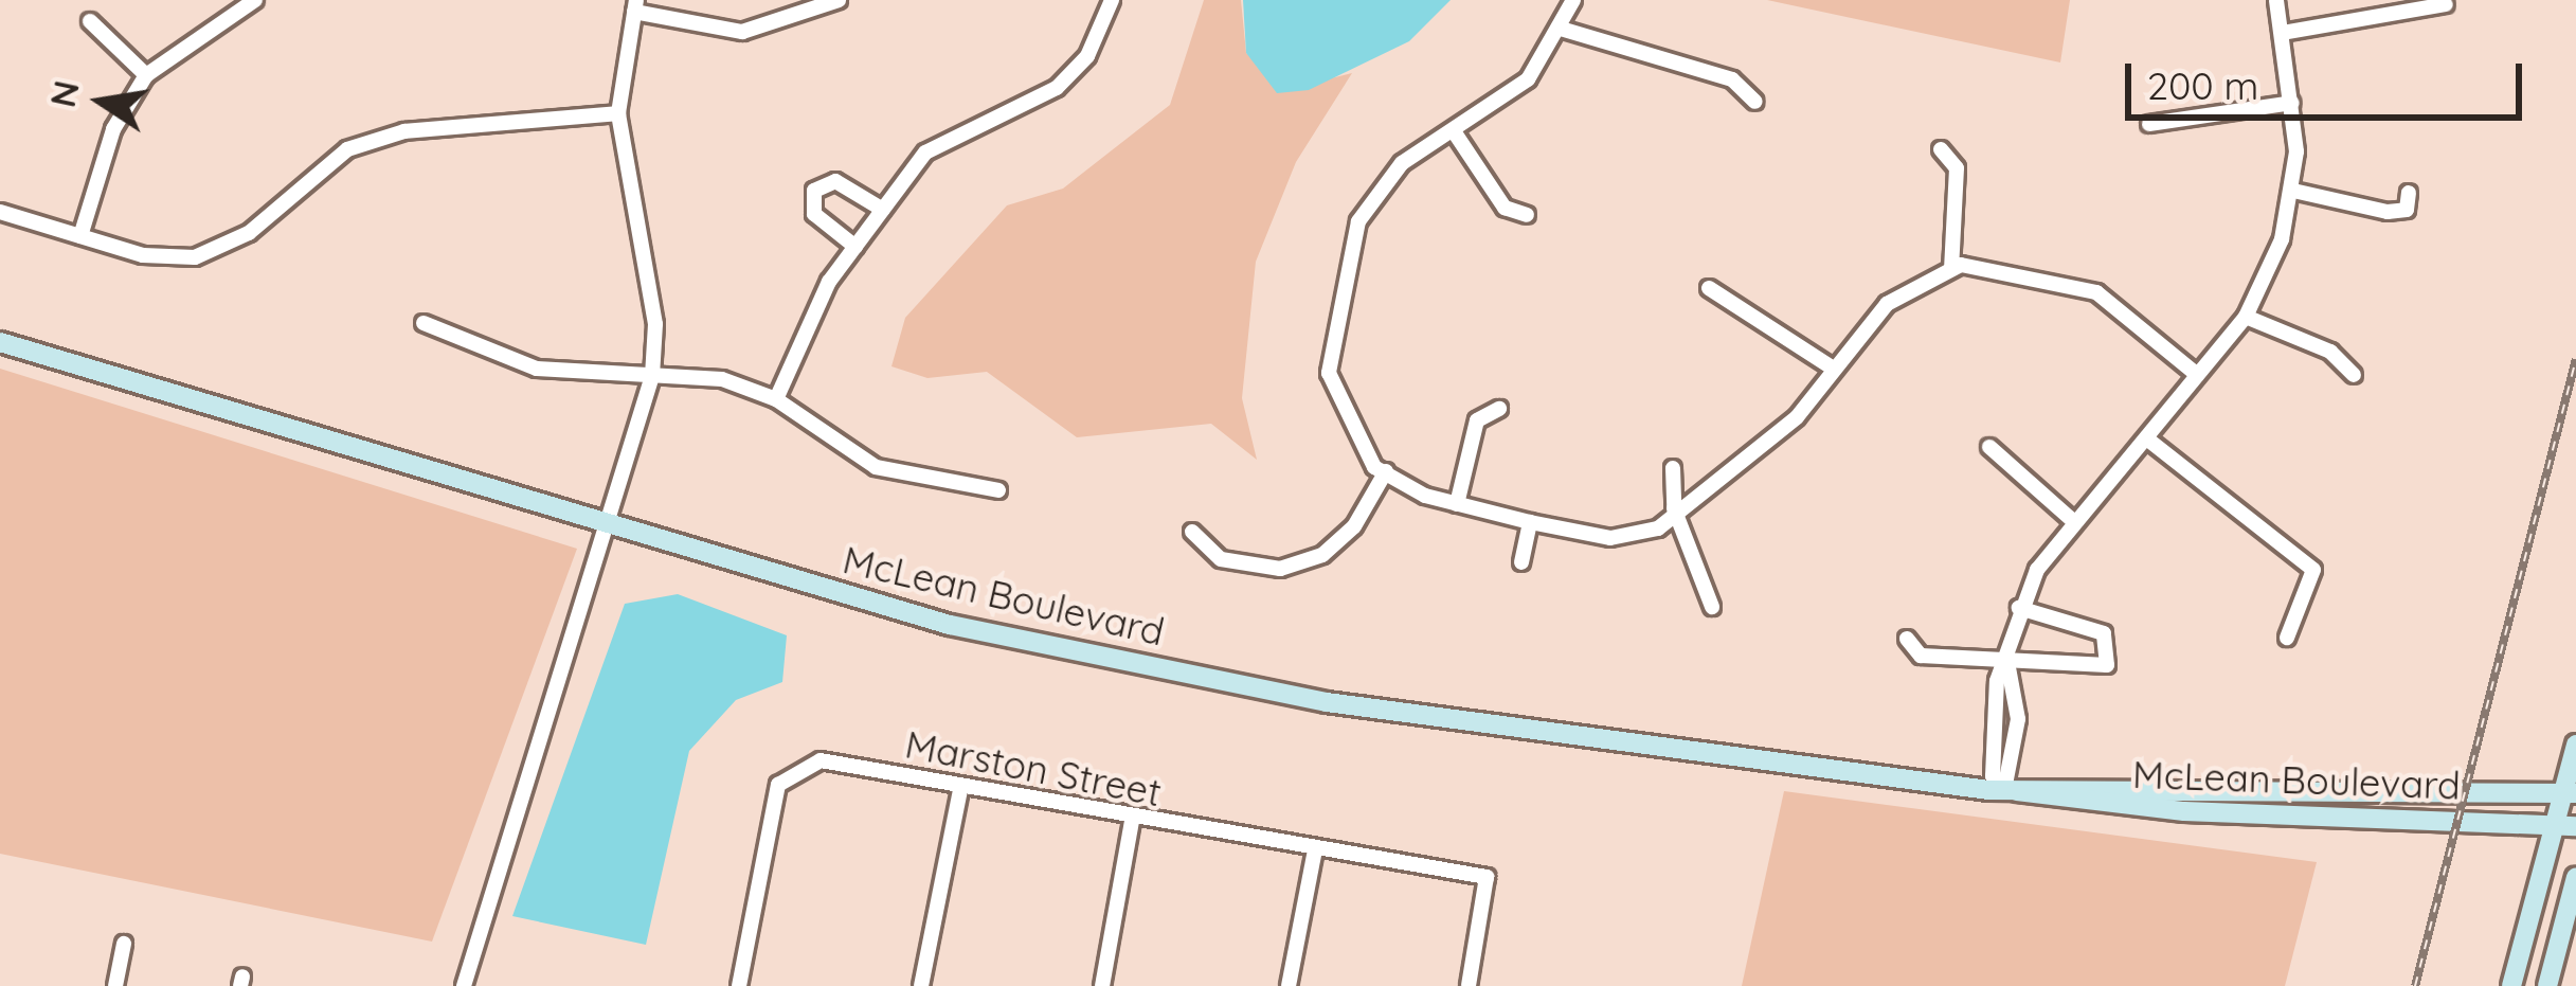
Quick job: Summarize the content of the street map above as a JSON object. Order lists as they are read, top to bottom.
{
  "streets": {
    "main road": ["McLean Boulevard"],
    "street": ["Marston Street"]
  },
  "scale_bar": "200 m",
  "north": "left"
}
